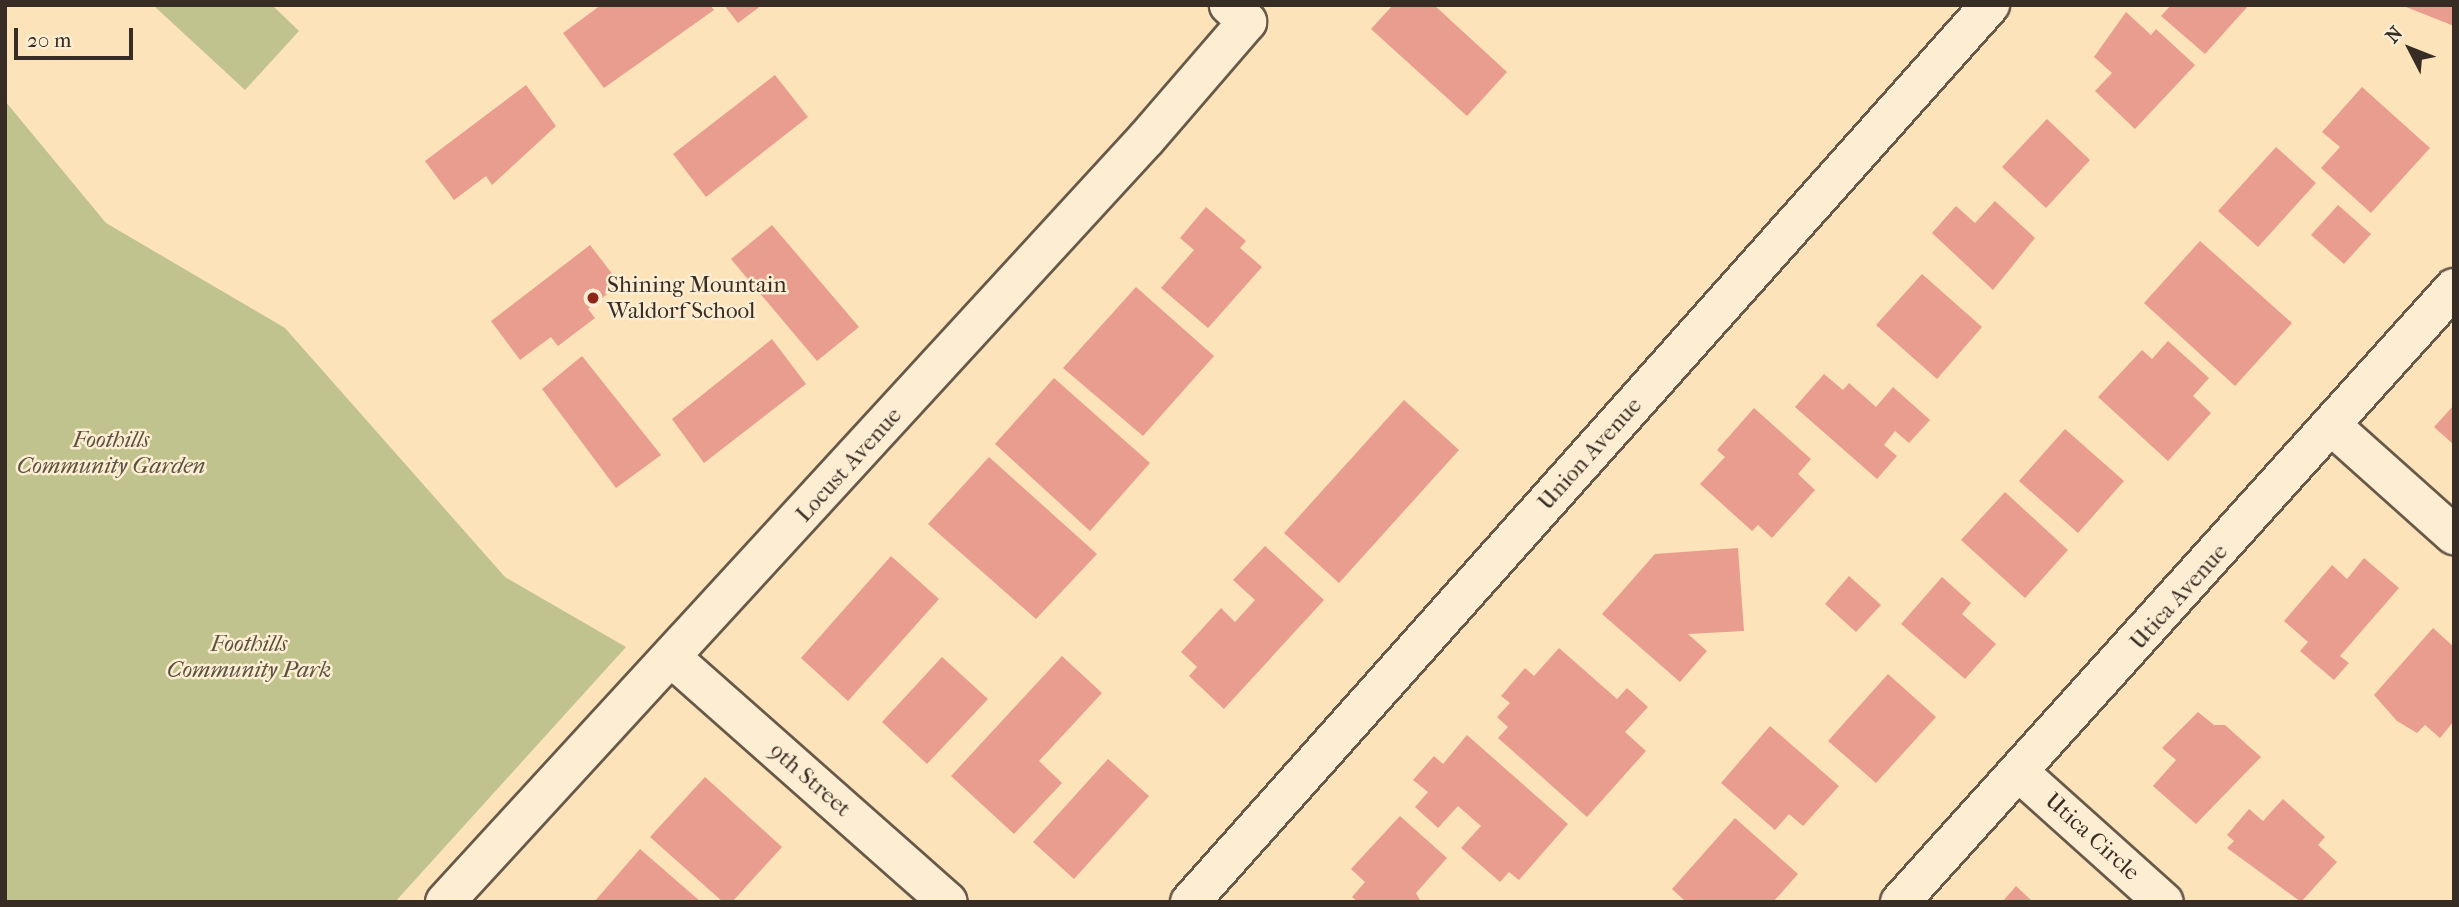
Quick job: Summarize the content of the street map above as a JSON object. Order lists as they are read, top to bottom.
{
  "streets": {
    "street": [
      "Union Avenue",
      "Locust Avenue",
      "Utica Avenue",
      "9th Street",
      "Utica Circle"
    ]
  },
  "crossings": [
    ["Locust Avenue", "9th Street"],
    ["Utica Avenue", "Utica Circle"]
  ],
  "parks": ["Foothills Community Garden", "Foothills Community Park"],
  "places": ["Shining Mountain Waldorf School"],
  "scale_bar": "20 m",
  "north": "top left"
}
